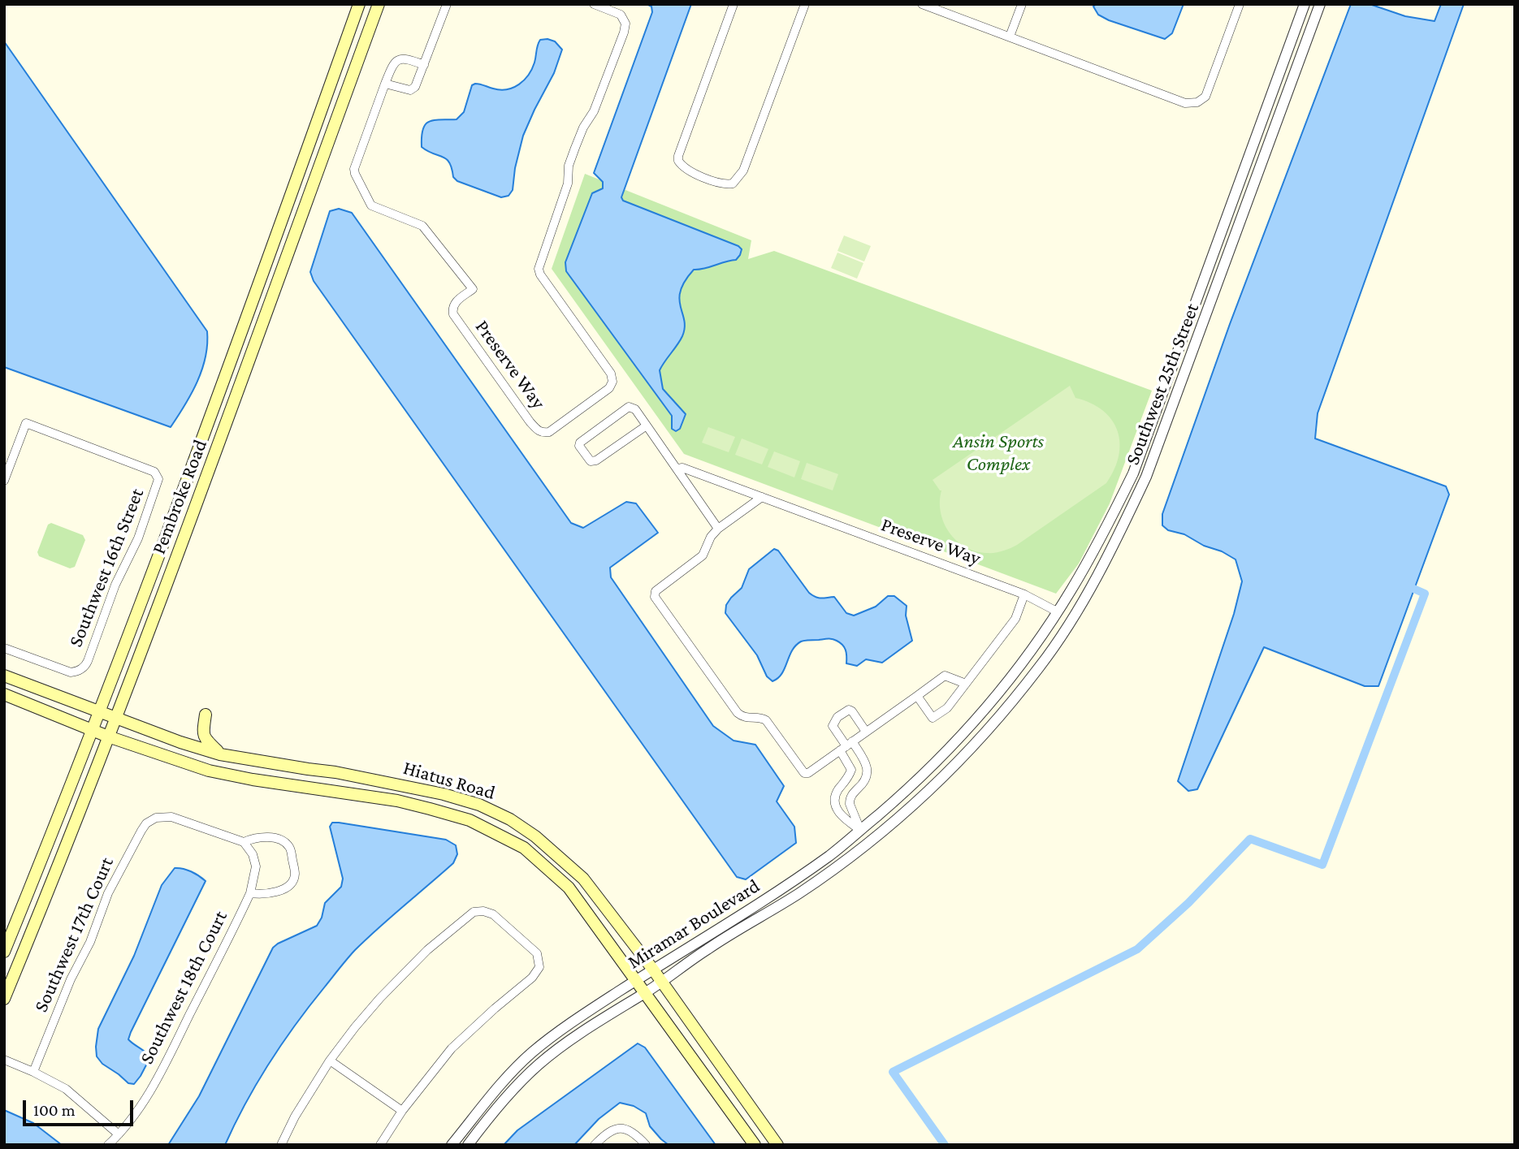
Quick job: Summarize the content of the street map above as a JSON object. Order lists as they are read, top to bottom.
{
  "streets": {
    "main road": ["Pembroke Road", "Hiatus Road"],
    "street": [
      "Preserve Way",
      "Southwest 25th Street",
      "Southwest 16th Street",
      "Miramar Boulevard",
      "Southwest 17th Court",
      "Southwest 18th Court"
    ]
  },
  "crossings": [
    ["Preserve Way", "Southwest 25th Street"],
    ["Southwest 25th Street", "Miramar Boulevard"],
    ["Pembroke Road", "Hiatus Road"],
    ["Hiatus Road", "Miramar Boulevard"],
    ["Southwest 17th Court", "Southwest 18th Court"]
  ],
  "parks": ["Ansin Sports Complex"],
  "scale_bar": "100 m"
}
